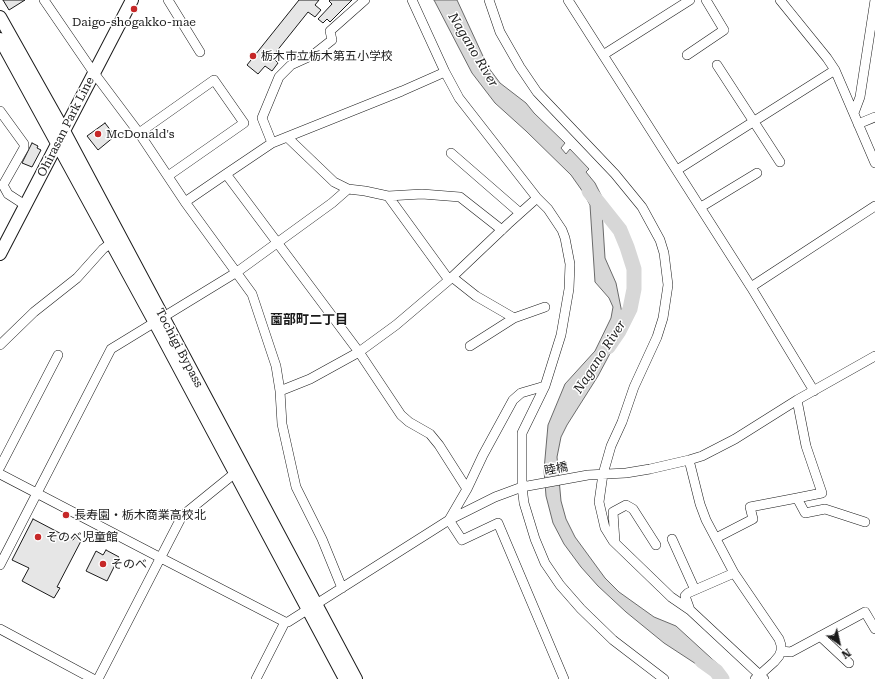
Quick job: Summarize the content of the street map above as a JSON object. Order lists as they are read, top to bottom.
{
  "streets": {
    "main road": ["Ohirasan Park Line", "Tochigi Bypass"],
    "street": ["睦橋"]
  },
  "crossings": [
    ["Ohirasan Park Line", "Tochigi Bypass"],
    ["Tochigi Bypass", "睦橋"]
  ],
  "districts": ["薗部町二丁目"],
  "water": ["Nagano River"],
  "places": [
    "Daigo-shogakko-mae",
    "栃木市立栃木第五小学校",
    "McDonald's",
    "長寿園・栃木商業高校北",
    "そのべ児童館",
    "そのべ"
  ],
  "north": "bottom right"
}
